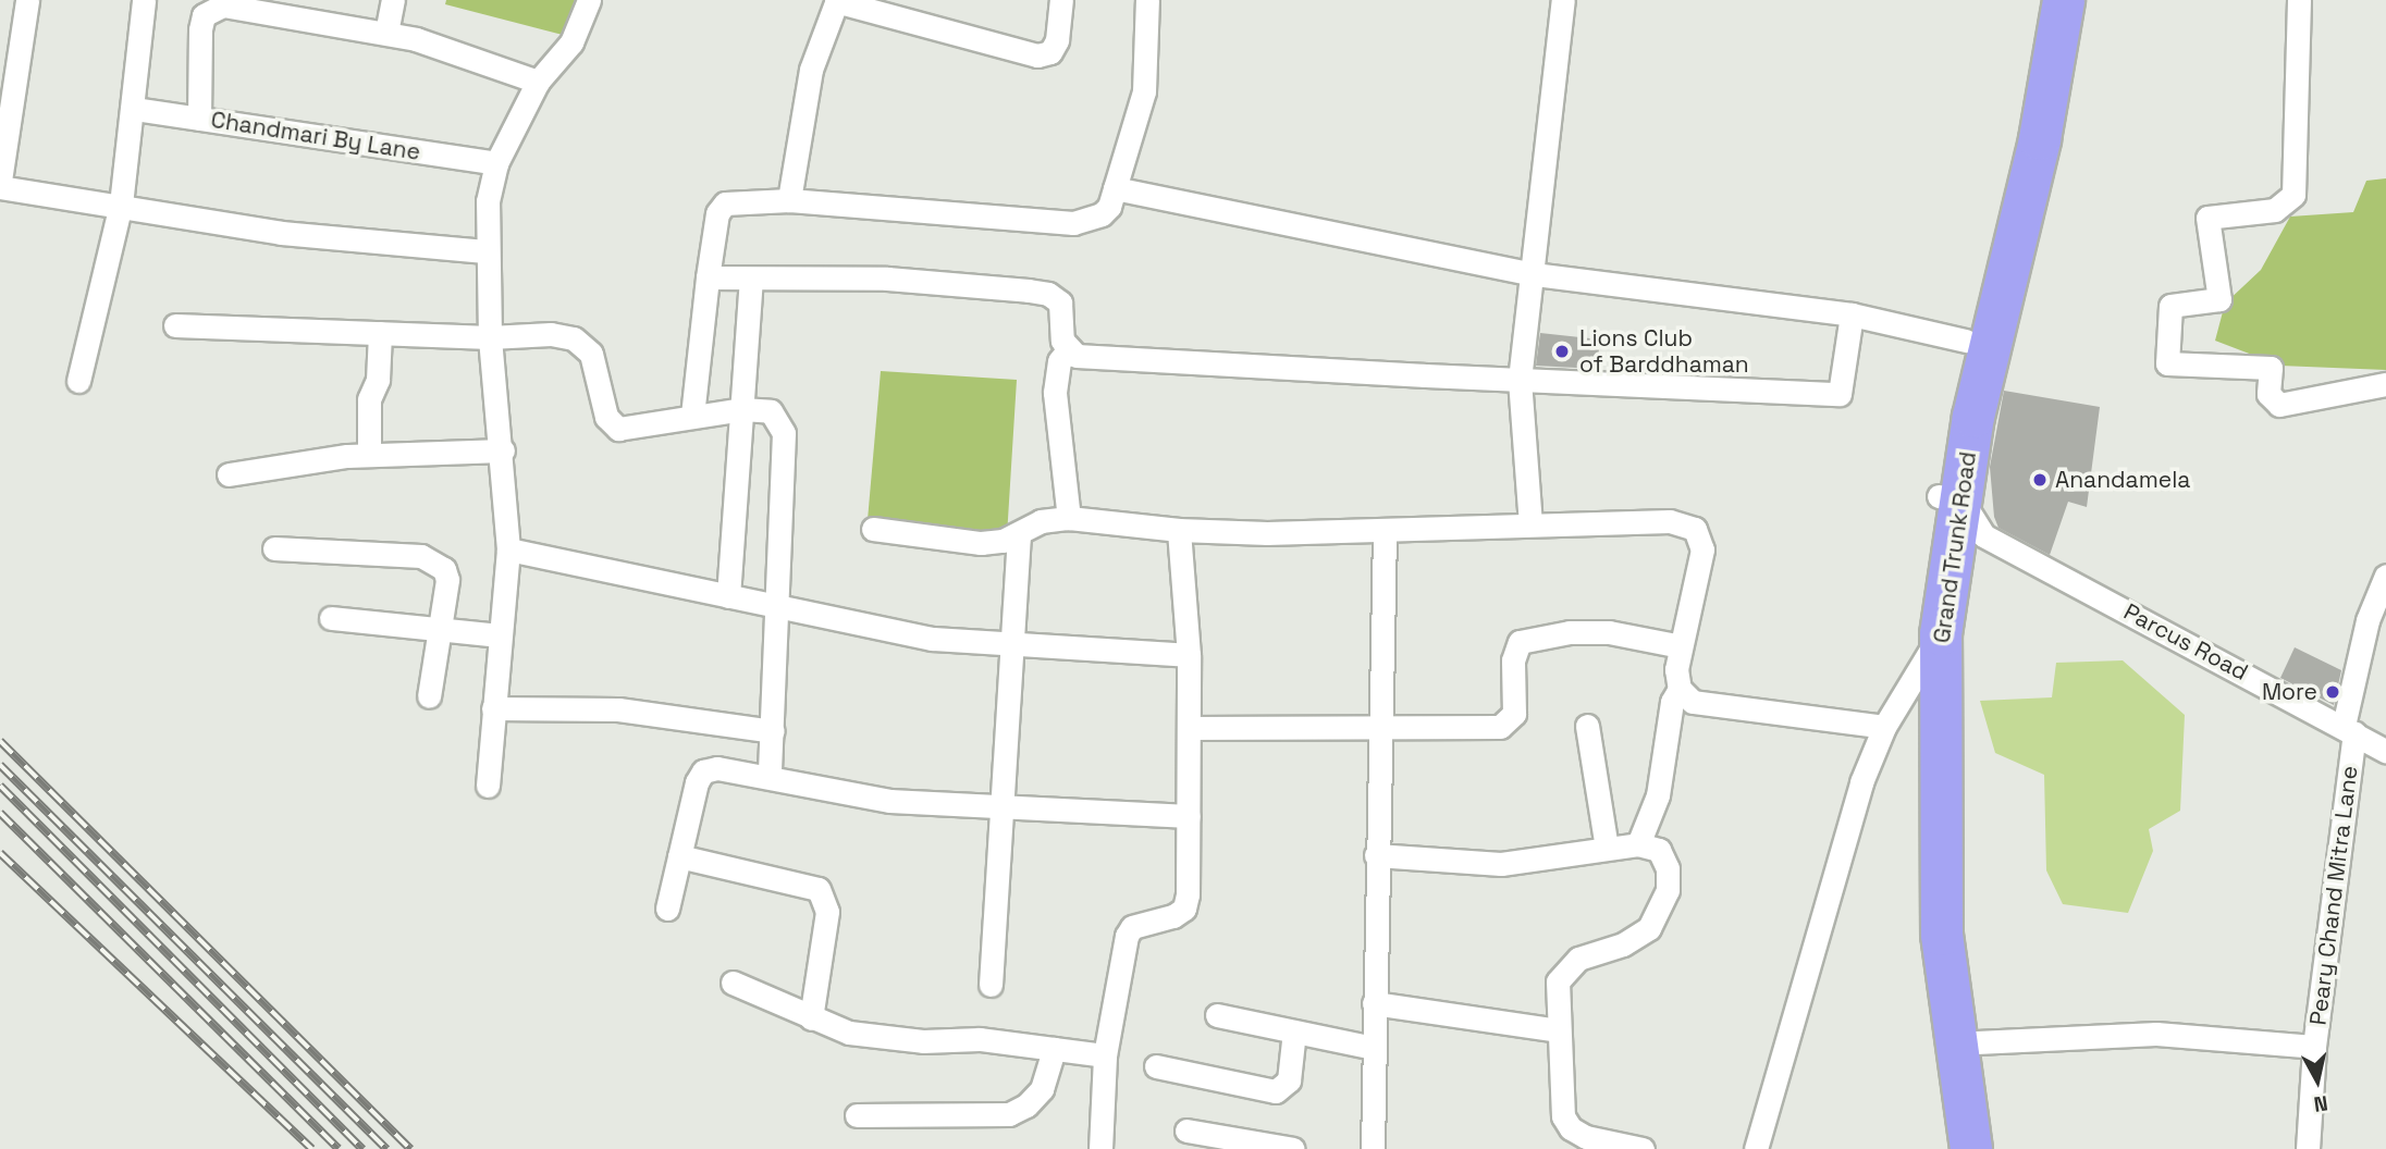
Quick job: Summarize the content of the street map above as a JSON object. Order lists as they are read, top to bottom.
{
  "streets": {
    "highway": ["Grand Trunk Road"],
    "street": ["Chandmari By Lane", "Parcus Road", "Peary Chand Mitra Lane"]
  },
  "crossings": [
    ["Grand Trunk Road", "Parcus Road"],
    ["Parcus Road", "Peary Chand Mitra Lane"]
  ],
  "places": ["Lions Club of Barddhaman", "Anandamela", "More"],
  "north": "bottom"
}
